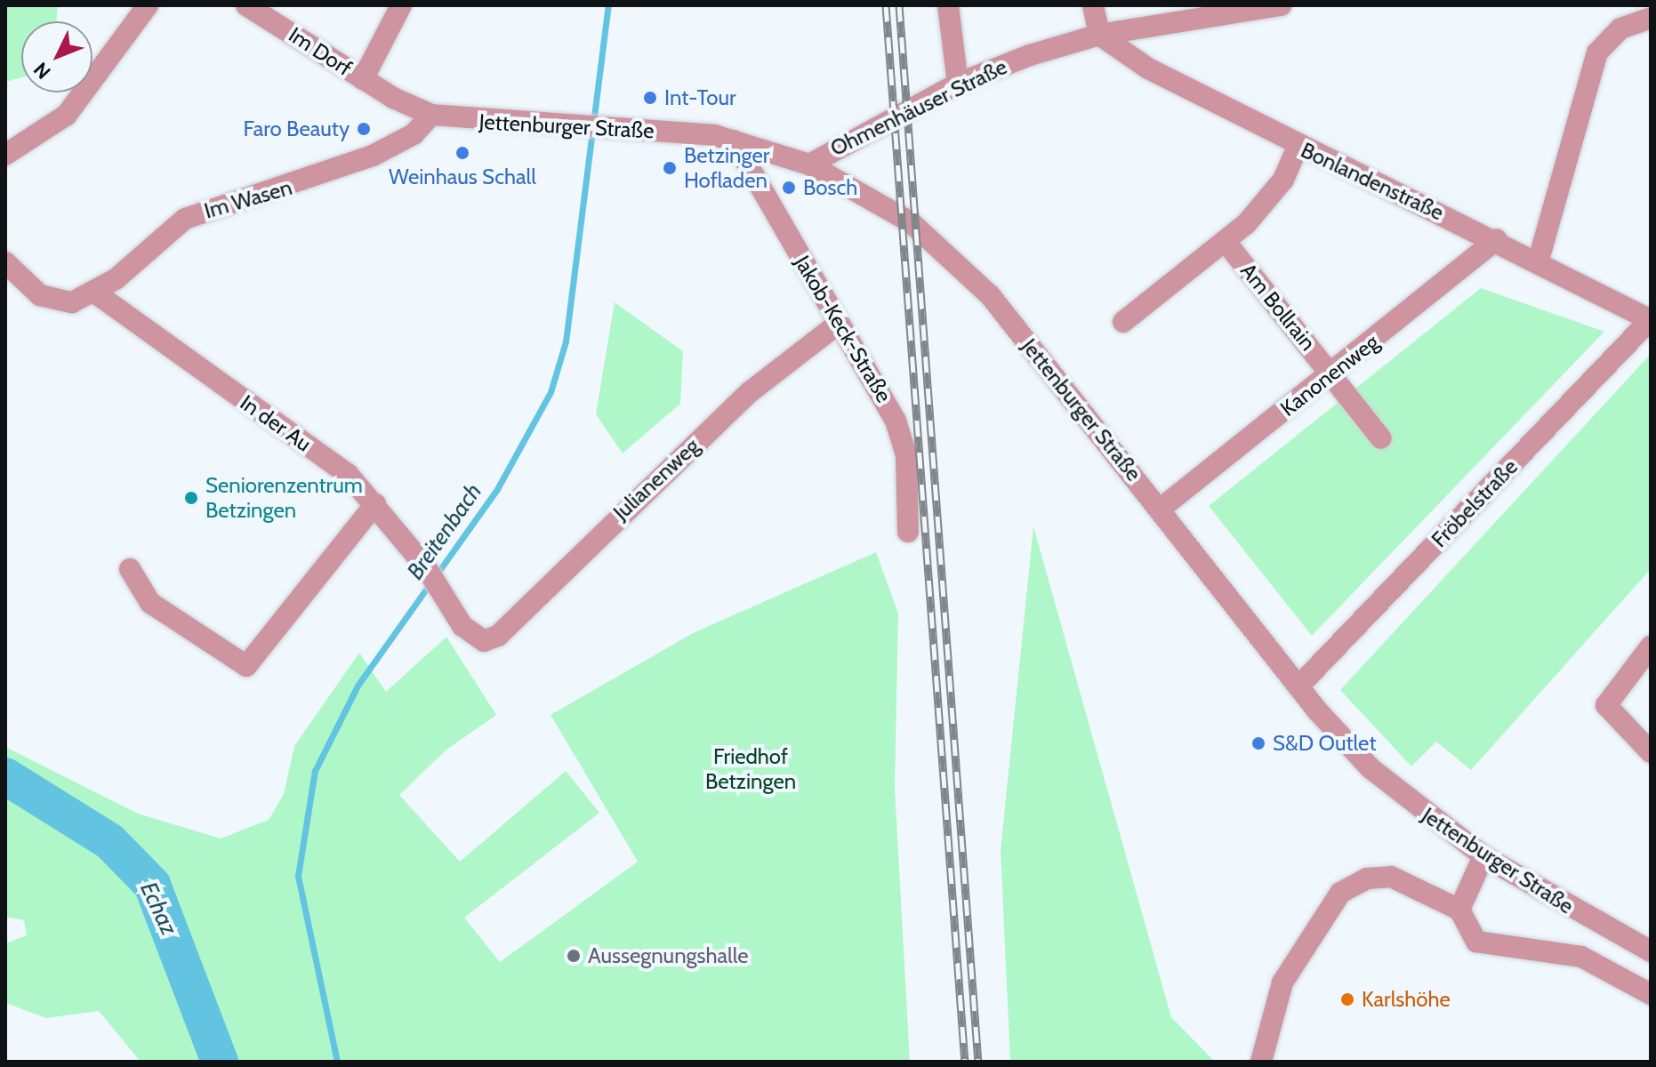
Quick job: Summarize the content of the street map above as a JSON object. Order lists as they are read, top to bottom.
{
  "streets": {
    "street": [
      "Im Dorf",
      "Ohmenhäuser Straße",
      "Jettenburger Straße",
      "Bonlandenstraße",
      "Im Wasen",
      "Am Bollrain",
      "Jakob-Keck-Straße",
      "Kanonenweg",
      "In der Au",
      "Julianenweg",
      "Fröbelstraße"
    ]
  },
  "crossings": [
    ["Im Dorf", "Jettenburger Straße"],
    ["Ohmenhäuser Straße", "Jettenburger Straße"],
    ["Ohmenhäuser Straße", "Bonlandenstraße"],
    ["Jettenburger Straße", "Im Wasen"],
    ["Jettenburger Straße", "Jakob-Keck-Straße"],
    ["Jettenburger Straße", "Kanonenweg"],
    ["Jettenburger Straße", "Fröbelstraße"],
    ["Bonlandenstraße", "Kanonenweg"],
    ["Bonlandenstraße", "Fröbelstraße"],
    ["Im Wasen", "In der Au"],
    ["Am Bollrain", "Kanonenweg"],
    ["Jakob-Keck-Straße", "Julianenweg"],
    ["In der Au", "Julianenweg"]
  ],
  "water": ["Breitenbach", "Echaz"],
  "parks": ["Friedhof Betzingen"],
  "places": [
    "Int-Tour",
    "Faro Beauty",
    "Weinhaus Schall",
    "Betzinger Hofladen",
    "Bosch",
    "Seniorenzentrum Betzingen",
    "S&D Outlet",
    "Aussegnungshalle",
    "Karlshöhe"
  ],
  "north": "bottom left"
}
